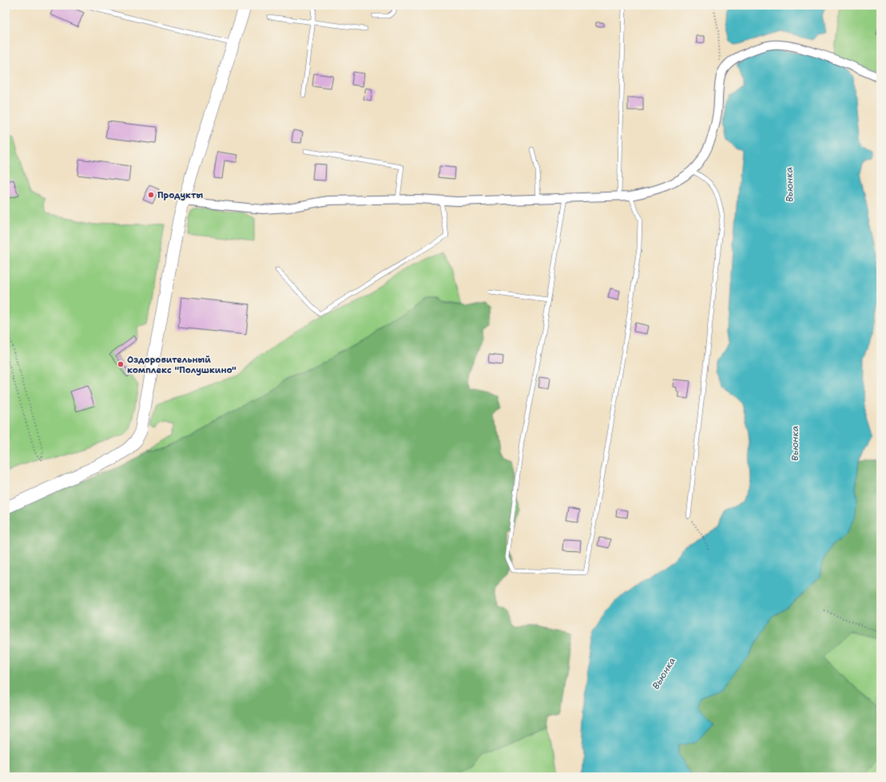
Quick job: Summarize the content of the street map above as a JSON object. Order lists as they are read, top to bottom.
{
  "water": ["Вьюнка"],
  "places": ["Продукты", "Оздоровительный комплекс \"Полушкино\""]
}
